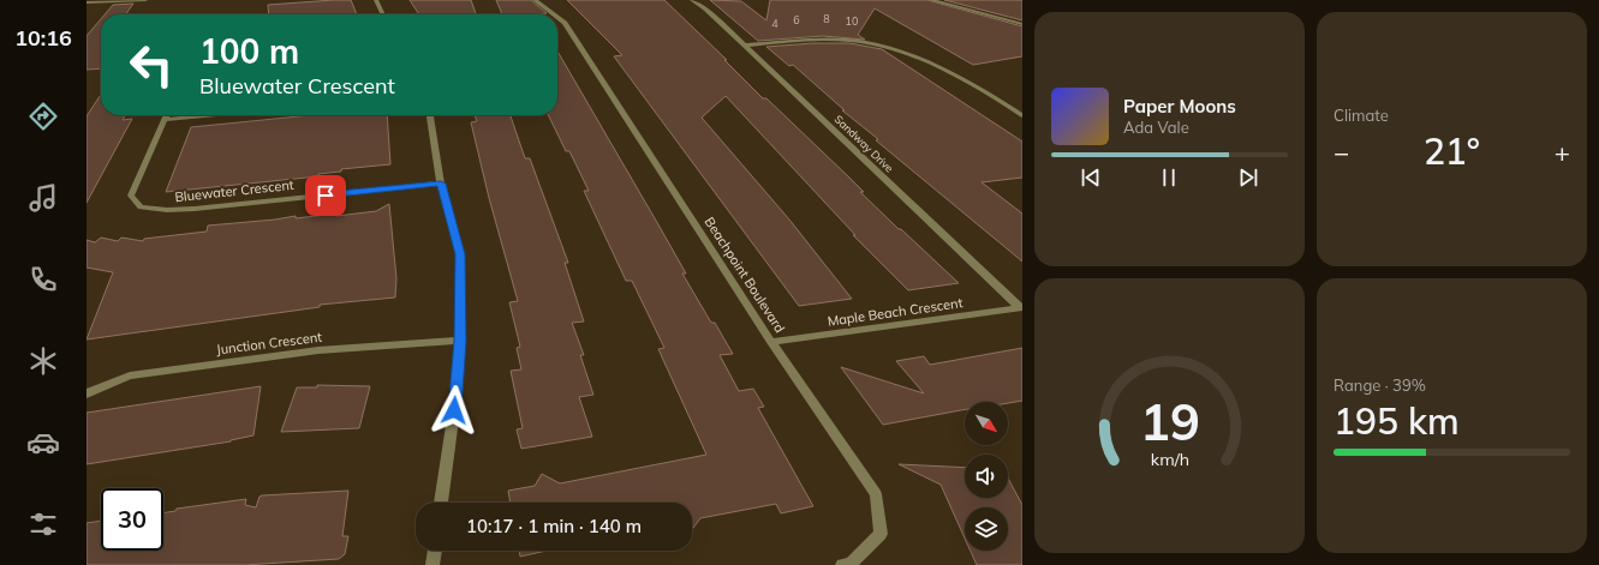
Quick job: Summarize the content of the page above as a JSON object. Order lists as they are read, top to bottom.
{
  "streets": {
    "street": [
      "Sandway Drive",
      "Bluewater Crescent",
      "Beachpoint Boulevard",
      "Maple Beach Crescent",
      "Junction Crescent"
    ]
  },
  "crossings": [
    ["Sandway Drive", "Maple Beach Crescent"],
    ["Beachpoint Boulevard", "Maple Beach Crescent"]
  ],
  "house_numbers": [
    "8",
    "6",
    "10",
    "4"
  ],
  "north": "bottom right",
  "page": {
    "tabs": "10:16",
    "tile": [
      "Climate",
      ["Range · 39%", "195 km"]
    ],
    "turn": ["100 m", "Bluewater Crescent"],
    "song": ["Paper Moons", "Ada Vale"],
    "heat": ["−", "21°", "+"],
    "limit": "30",
    "trip": "10:17 · 1 min · 140 m",
    "gauge": ["19", "km/h"]
  }
}
